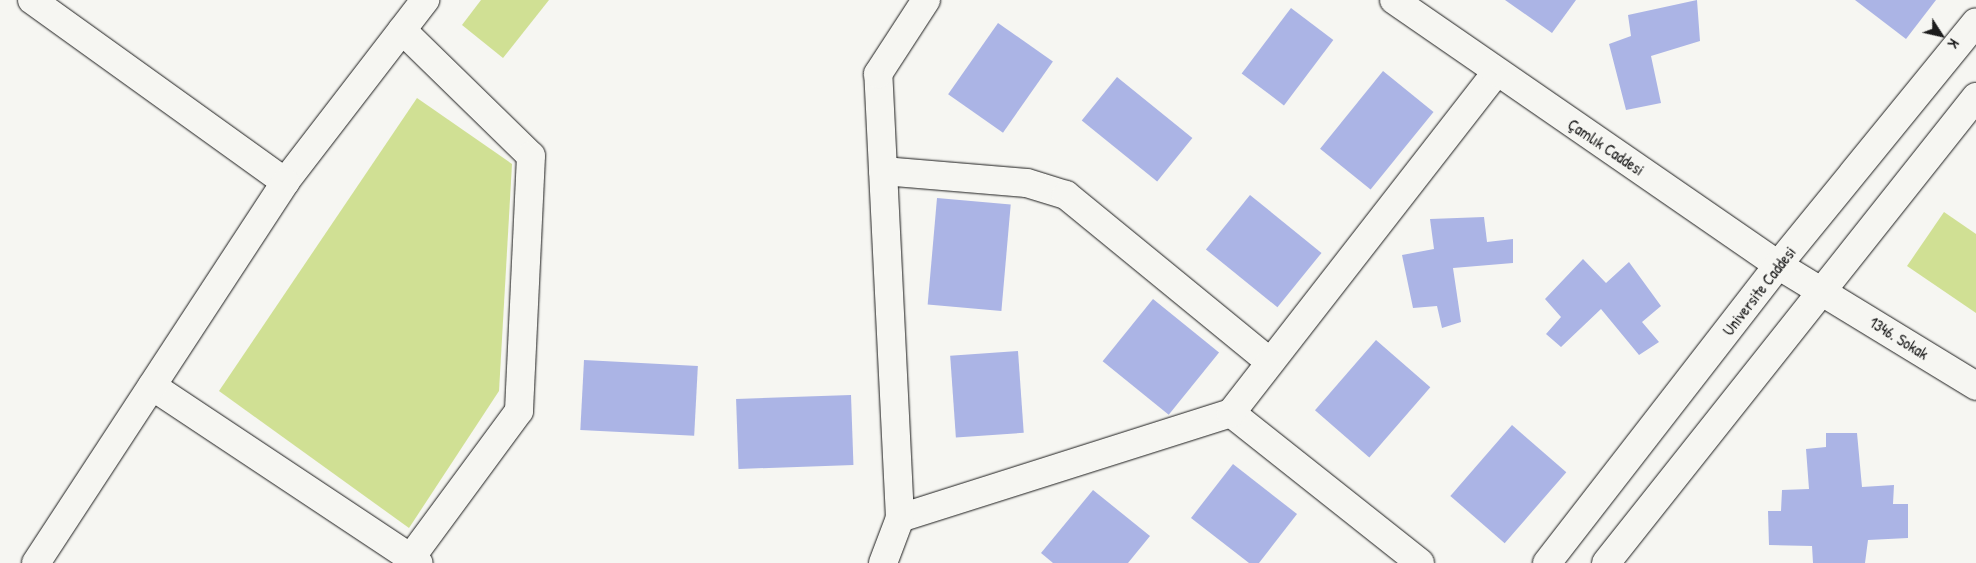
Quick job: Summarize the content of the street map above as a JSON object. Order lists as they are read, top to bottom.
{
  "streets": {
    "street": ["Çamlık Caddesi", "Universite Caddesi", "1346. Sokak"]
  },
  "crossings": [
    ["Çamlık Caddesi", "Universite Caddesi"],
    ["Çamlık Caddesi", "1346. Sokak"]
  ],
  "north": "bottom right"
}
